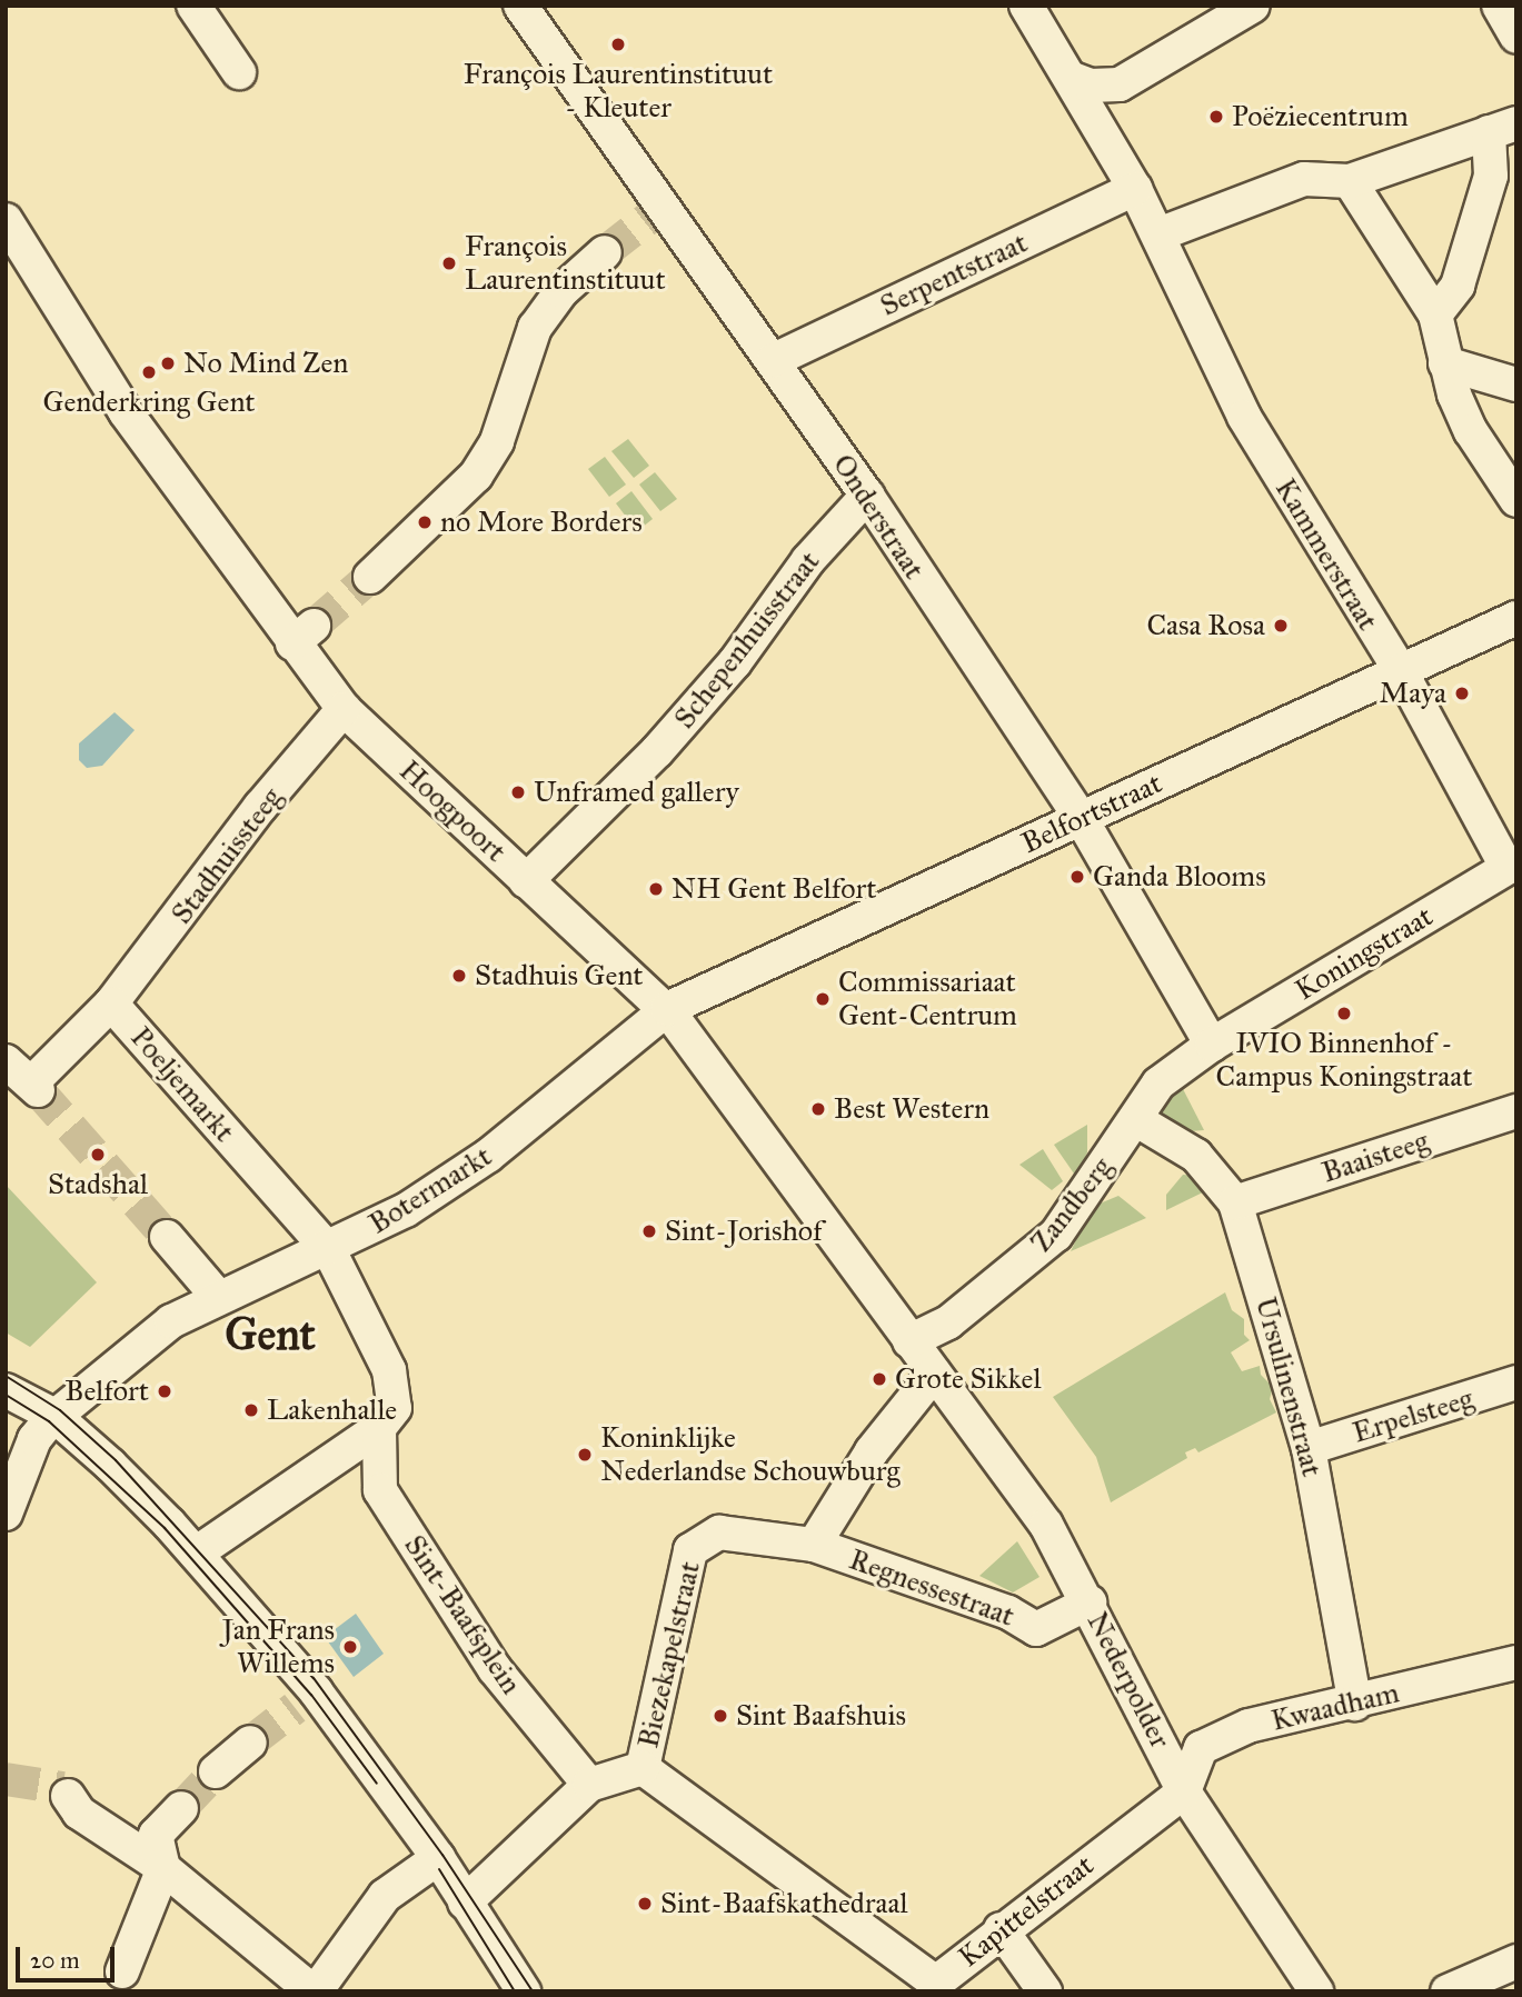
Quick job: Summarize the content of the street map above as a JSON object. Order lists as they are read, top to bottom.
{
  "streets": {
    "street": [
      "Serpentstraat",
      "Onderstraat",
      "Kammerstraat",
      "Schepenhuisstraat",
      "Hoogpoort",
      "Belfortstraat",
      "Stadhuissteeg",
      "Koningstraat",
      "Poeljemarkt",
      "Baaisteeg",
      "Botermarkt",
      "Zandberg",
      "Ursulinenstraat",
      "Erpelsteeg",
      "Regnessestraat",
      "Sint-Baafsplein",
      "Biezekapelstraat",
      "Nederpolder",
      "Kwaadham",
      "Kapittelstraat"
    ]
  },
  "crossings": [
    ["Serpentstraat", "Onderstraat"],
    ["Serpentstraat", "Kammerstraat"],
    ["Onderstraat", "Schepenhuisstraat"],
    ["Onderstraat", "Belfortstraat"],
    ["Onderstraat", "Koningstraat"],
    ["Onderstraat", "Zandberg"],
    ["Kammerstraat", "Belfortstraat"],
    ["Kammerstraat", "Koningstraat"],
    ["Schepenhuisstraat", "Hoogpoort"],
    ["Hoogpoort", "Belfortstraat"],
    ["Hoogpoort", "Stadhuissteeg"],
    ["Hoogpoort", "Botermarkt"],
    ["Hoogpoort", "Zandberg"],
    ["Hoogpoort", "Nederpolder"],
    ["Belfortstraat", "Botermarkt"],
    ["Stadhuissteeg", "Poeljemarkt"],
    ["Koningstraat", "Zandberg"],
    ["Poeljemarkt", "Botermarkt"],
    ["Baaisteeg", "Ursulinenstraat"],
    ["Zandberg", "Ursulinenstraat"],
    ["Ursulinenstraat", "Erpelsteeg"],
    ["Ursulinenstraat", "Kwaadham"],
    ["Regnessestraat", "Biezekapelstraat"],
    ["Regnessestraat", "Nederpolder"],
    ["Biezekapelstraat", "Kapittelstraat"],
    ["Nederpolder", "Kwaadham"],
    ["Nederpolder", "Kapittelstraat"],
    ["Kwaadham", "Kapittelstraat"]
  ],
  "districts": ["Gent"],
  "places": [
    "François Laurentinstituut - Kleuter",
    "Poëziecentrum",
    "François Laurentinstituut",
    "No Mind Zen",
    "Genderkring Gent",
    "no More Borders",
    "Casa Rosa",
    "Maya",
    "Unframed gallery",
    "Ganda Blooms",
    "NH Gent Belfort",
    "Stadhuis Gent",
    "Commissariaat Gent-Centrum",
    "IVIO Binnenhof - Campus Koningstraat",
    "Best Western",
    "Stadshal",
    "Sint-Jorishof",
    "Grote Sikkel",
    "Belfort",
    "Lakenhalle",
    "Koninklijke Nederlandse Schouwburg",
    "Jan Frans Willems",
    "Sint Baafshuis",
    "Sint-Baafskathedraal"
  ],
  "scale_bar": "20 m"
}
